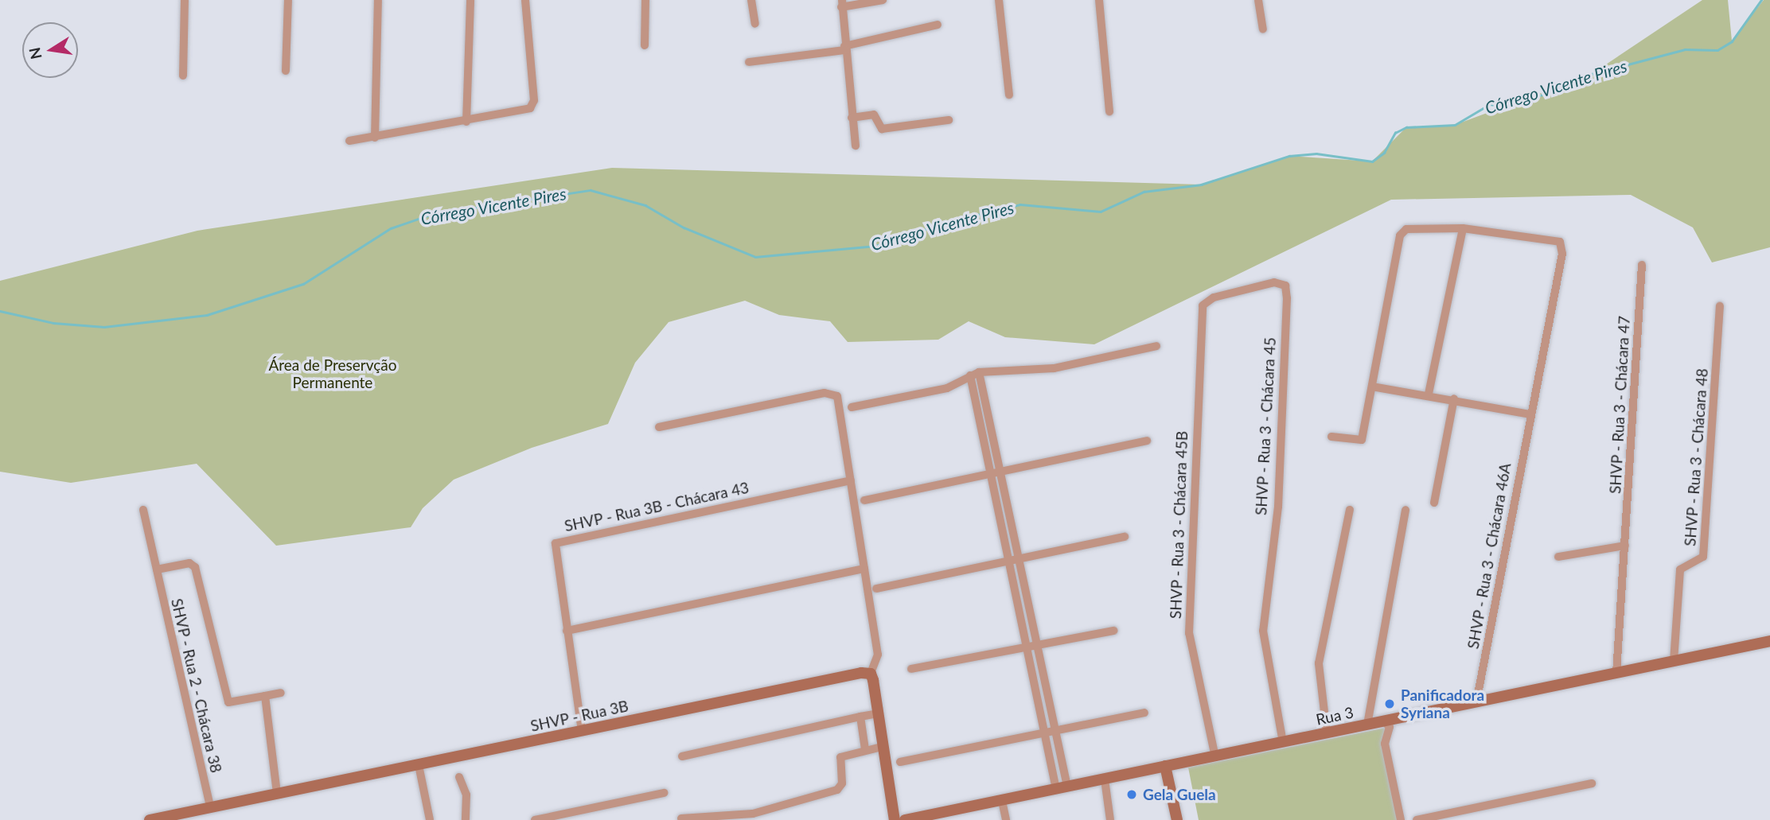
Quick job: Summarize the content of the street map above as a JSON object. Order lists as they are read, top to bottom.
{
  "streets": {
    "street": [
      "SHVP - Rua 3 - Chácara 47",
      "SHVP - Rua 3 - Chácara 45",
      "SHVP - Rua 3 - Chácara 48",
      "SHVP - Rua 3B - Chácara 43",
      "SHVP - Rua 3 - Chácara 45B",
      "SHVP - Rua 3 - Chácara 46A",
      "SHVP - Rua 2 - Chácara 38",
      "SHVP - Rua 3B",
      "Rua 3"
    ]
  },
  "crossings": [
    ["SHVP - Rua 3 - Chácara 47", "Rua 3"],
    ["SHVP - Rua 3 - Chácara 45", "SHVP - Rua 3 - Chácara 45B"],
    ["SHVP - Rua 3 - Chácara 45", "Rua 3"],
    ["SHVP - Rua 3 - Chácara 48", "Rua 3"],
    ["SHVP - Rua 3B - Chácara 43", "SHVP - Rua 3B"],
    ["SHVP - Rua 3 - Chácara 45B", "Rua 3"],
    ["SHVP - Rua 3 - Chácara 46A", "Rua 3"],
    ["SHVP - Rua 2 - Chácara 38", "SHVP - Rua 3B"]
  ],
  "water": ["Córrego Vicente Pires"],
  "parks": ["Área de Preservção Permanente"],
  "places": ["Panificadora Syriana", "Gela Guela"],
  "north": "left"
}
